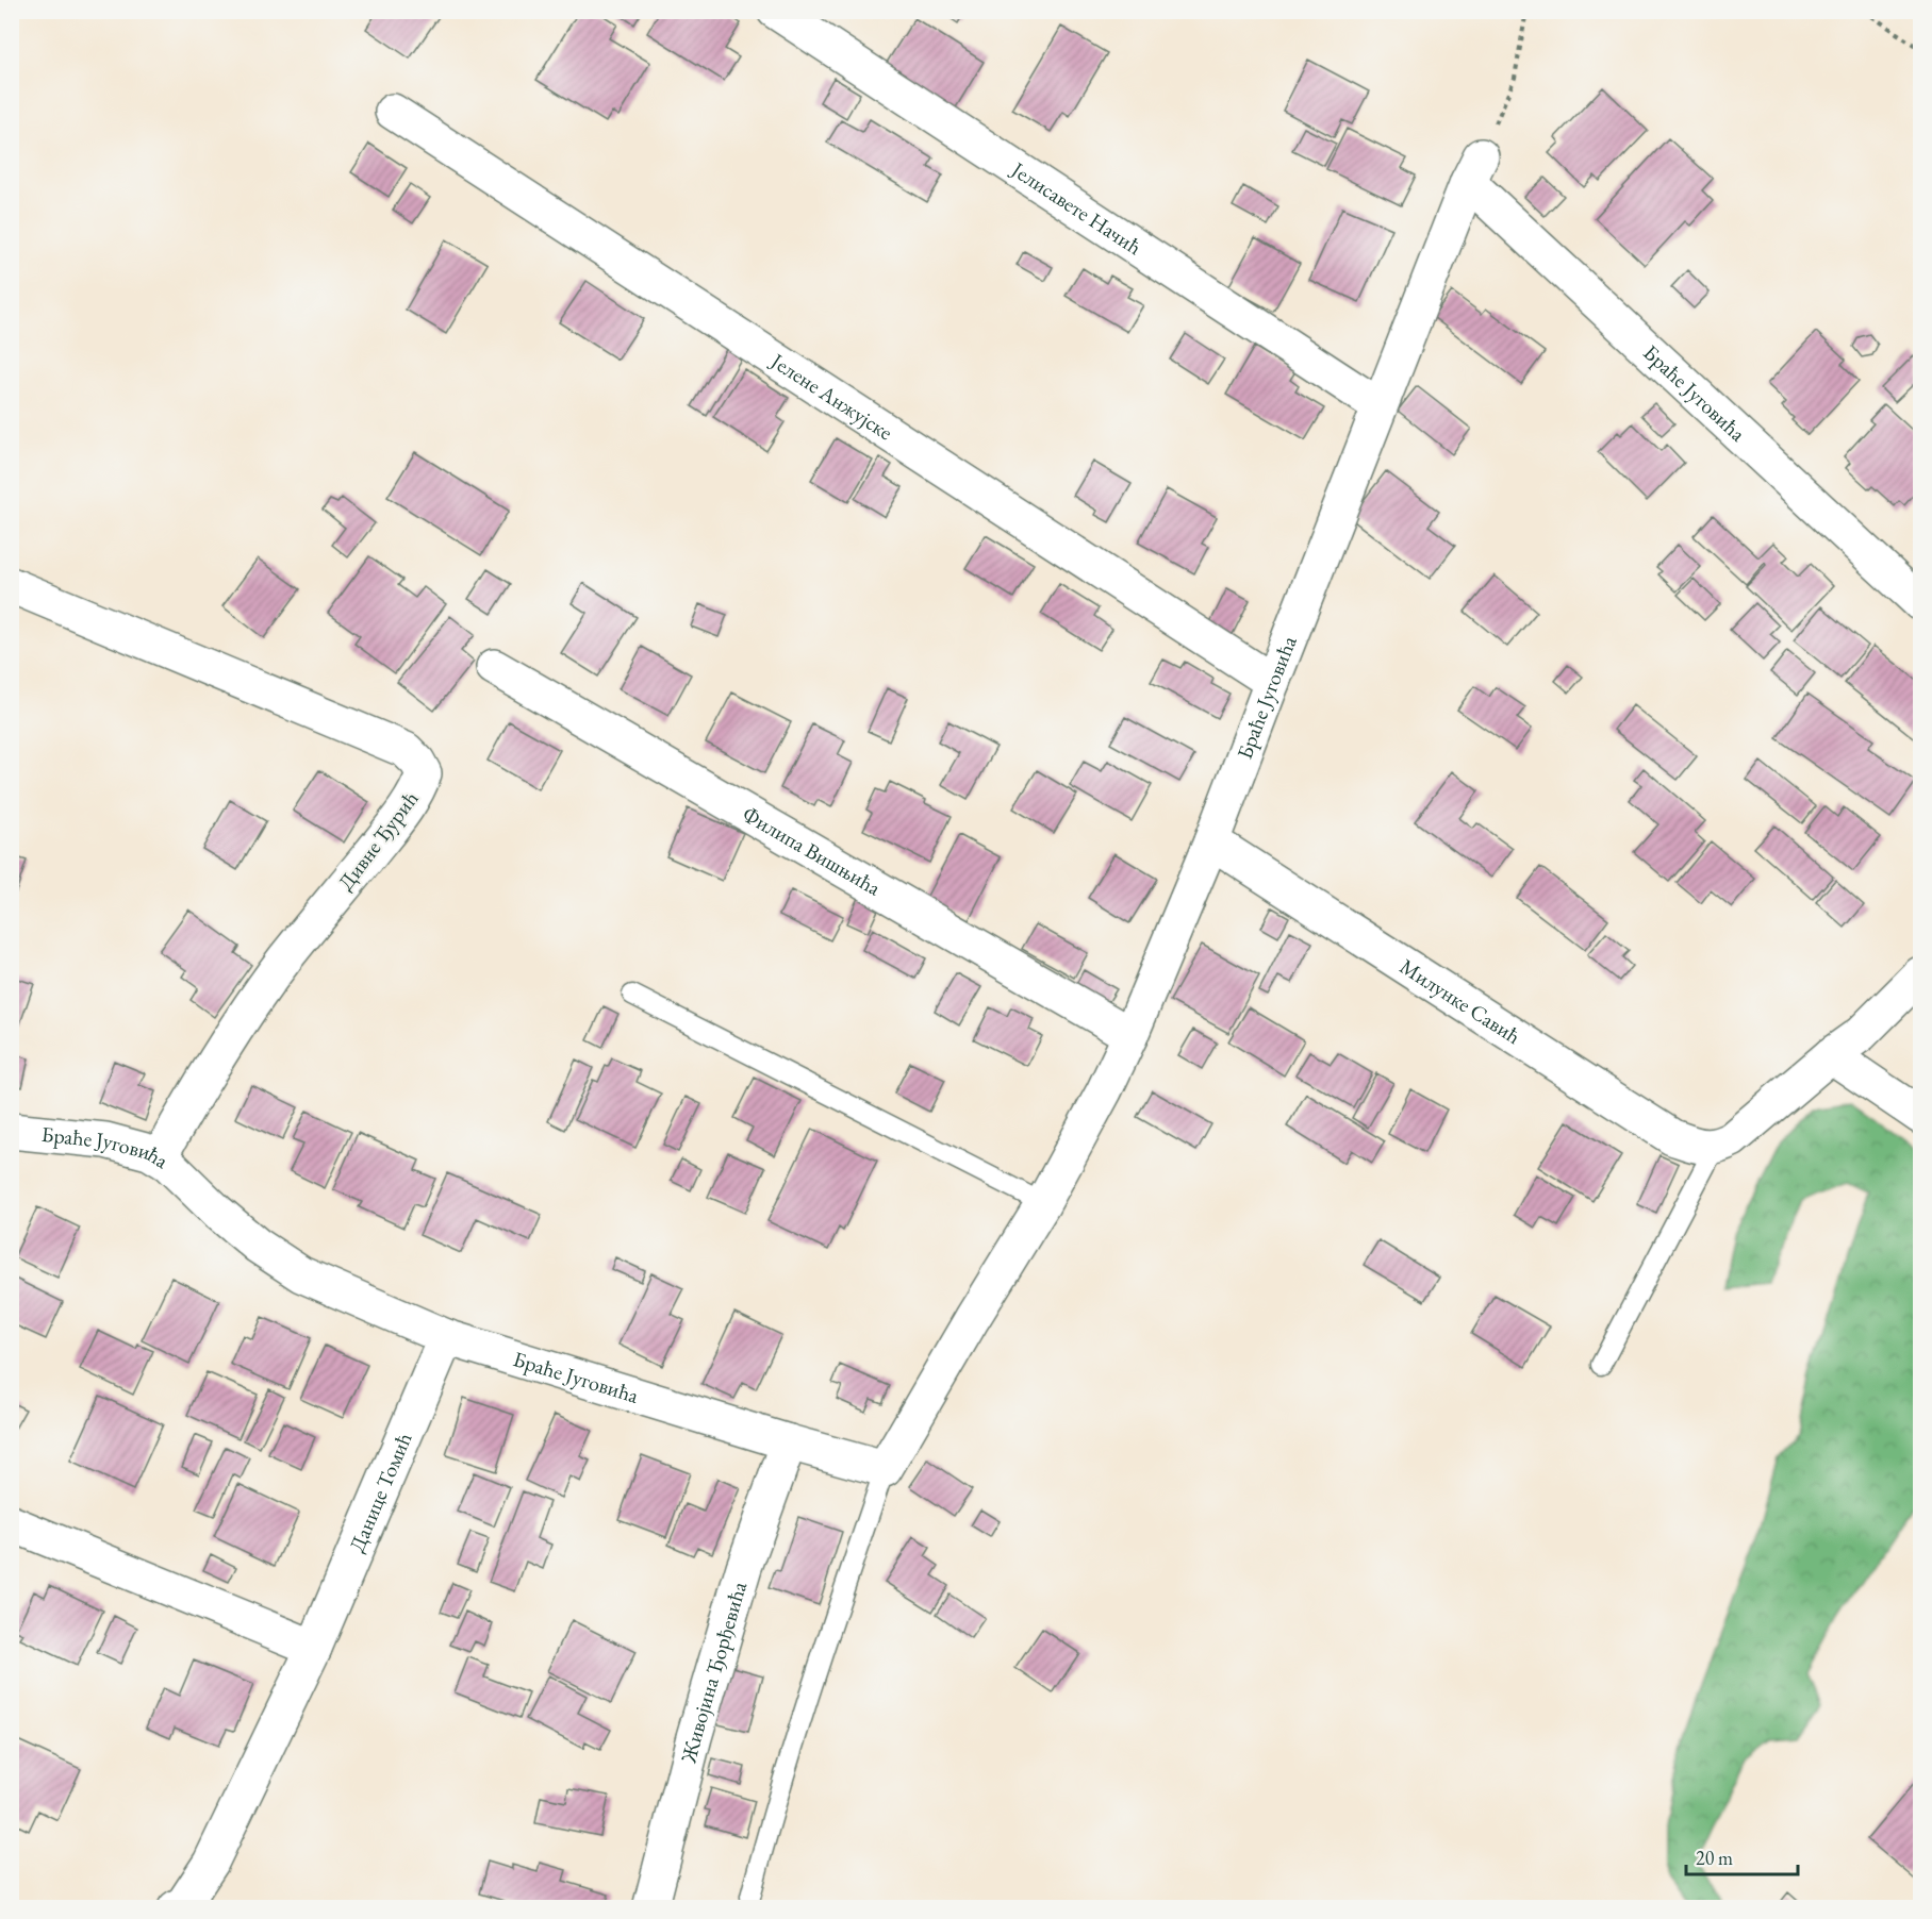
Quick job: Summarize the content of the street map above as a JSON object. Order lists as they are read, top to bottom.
{
  "streets": {
    "street": [
      "Јелисавете Начић",
      "Браће Југовића",
      "Јелене Анжујске",
      "Дивне Ђурић",
      "Филипа Вишњића",
      "Милунке Савић",
      "Данице Томић",
      "Живојина Ђорђевића"
    ]
  },
  "crossings": [
    ["Јелисавете Начић", "Браће Југовића"],
    ["Браће Југовића", "Јелене Анжујске"],
    ["Браће Југовића", "Дивне Ђурић"],
    ["Браће Југовића", "Филипа Вишњића"],
    ["Браће Југовића", "Милунке Савић"],
    ["Браће Југовића", "Данице Томић"],
    ["Браће Југовића", "Живојина Ђорђевића"]
  ],
  "scale_bar": "20 m"
}
